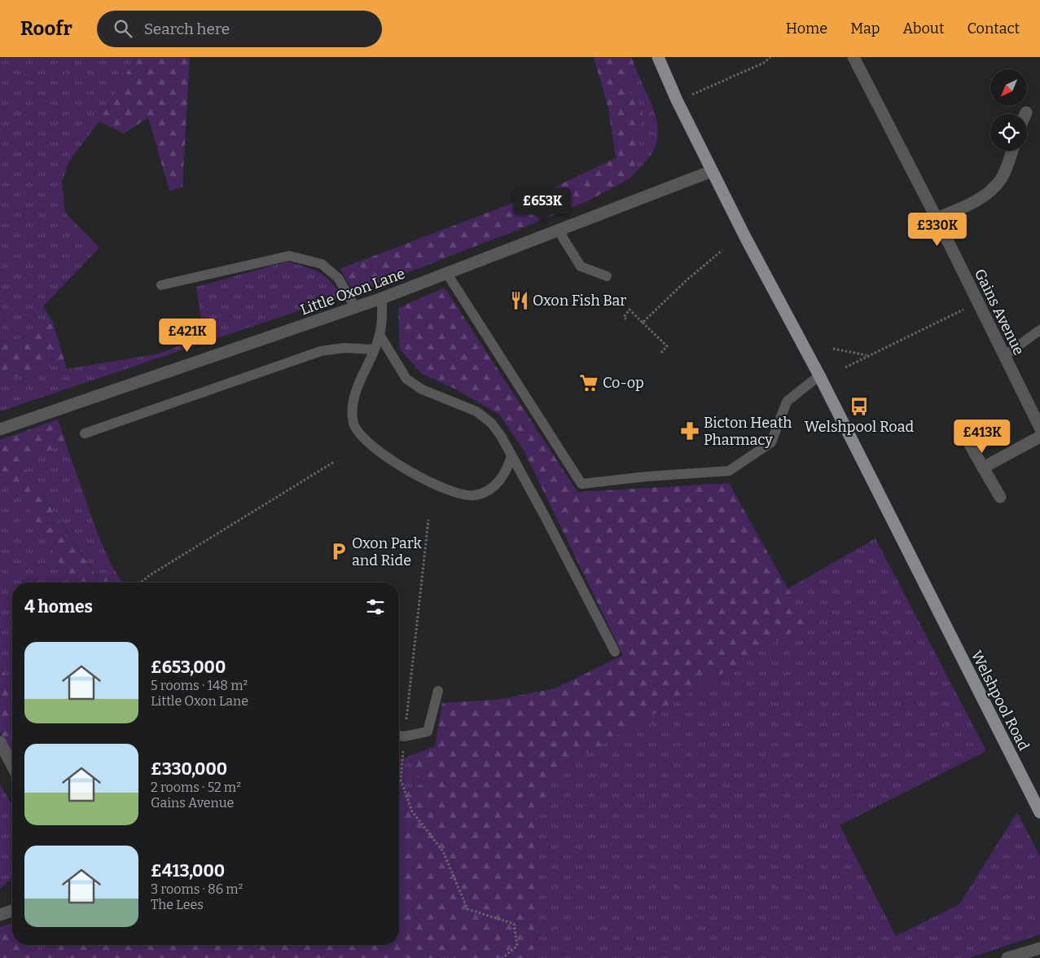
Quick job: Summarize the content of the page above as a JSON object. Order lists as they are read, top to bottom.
{
  "streets": {
    "main road": ["Welshpool Road"],
    "street": ["Little Oxon Lane", "Gains Avenue"]
  },
  "crossings": [
    ["Little Oxon Lane", "Welshpool Road"]
  ],
  "places": {
    "restaurant": ["Oxon Fish Bar"],
    "supermarket": ["Co-op"],
    "bus stop": ["Welshpool Road"],
    "pharmacy": ["Bicton Heath Pharmacy"],
    "parking": ["Oxon Park and Ride"]
  },
  "north": "bottom left",
  "page": {
    "header": "Roofr",
    "search": "Search here",
    "nav": [
      "Home",
      "Map",
      "About",
      "Contact"
    ],
    "price": [
      "£653K",
      "£330K",
      "£421K",
      "£413K"
    ],
    "heading": "4 homes",
    "list": [
      {
        "name": "£653,000",
        "note": "5 rooms · 148 m² · Little Oxon Lane"
      },
      {
        "name": "£330,000",
        "note": "2 rooms · 52 m² · Gains Avenue"
      },
      {
        "name": "£413,000",
        "note": "3 rooms · 86 m² · The Lees"
      }
    ]
  }
}
